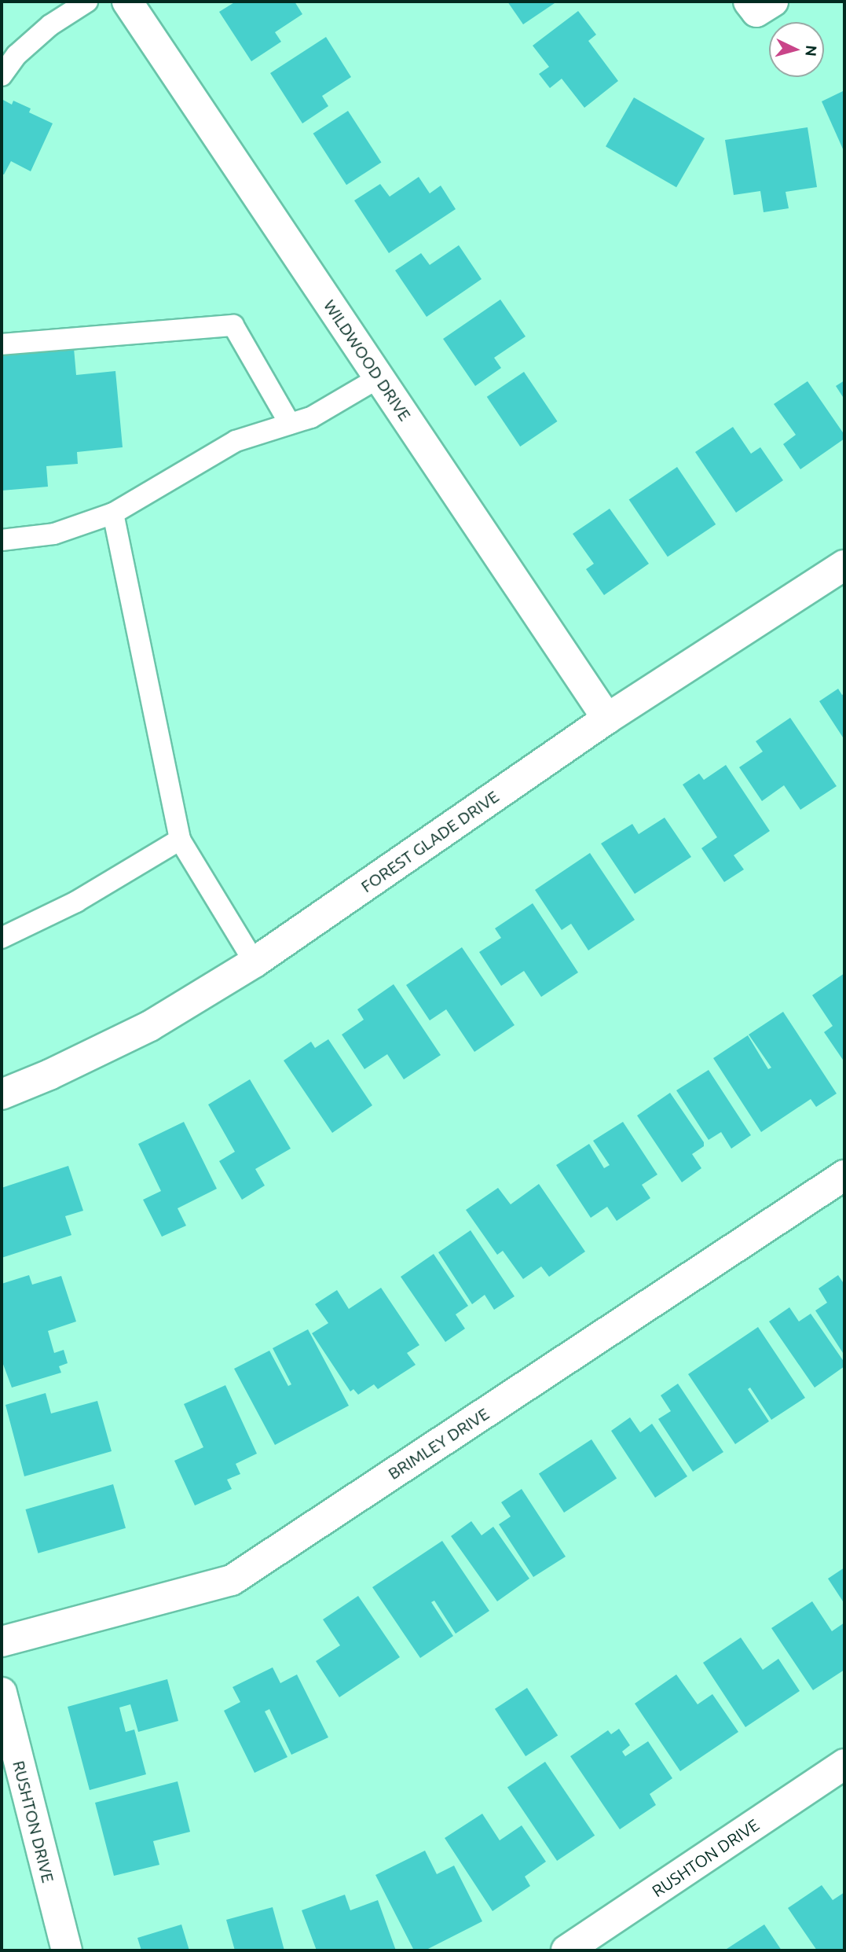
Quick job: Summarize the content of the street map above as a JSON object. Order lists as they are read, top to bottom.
{
  "streets": {
    "street": [
      "WILDWOOD DRIVE",
      "FOREST GLADE DRIVE",
      "BRIMLEY DRIVE",
      "RUSHTON DRIVE"
    ]
  },
  "crossings": [
    ["WILDWOOD DRIVE", "FOREST GLADE DRIVE"]
  ],
  "north": "right"
}
